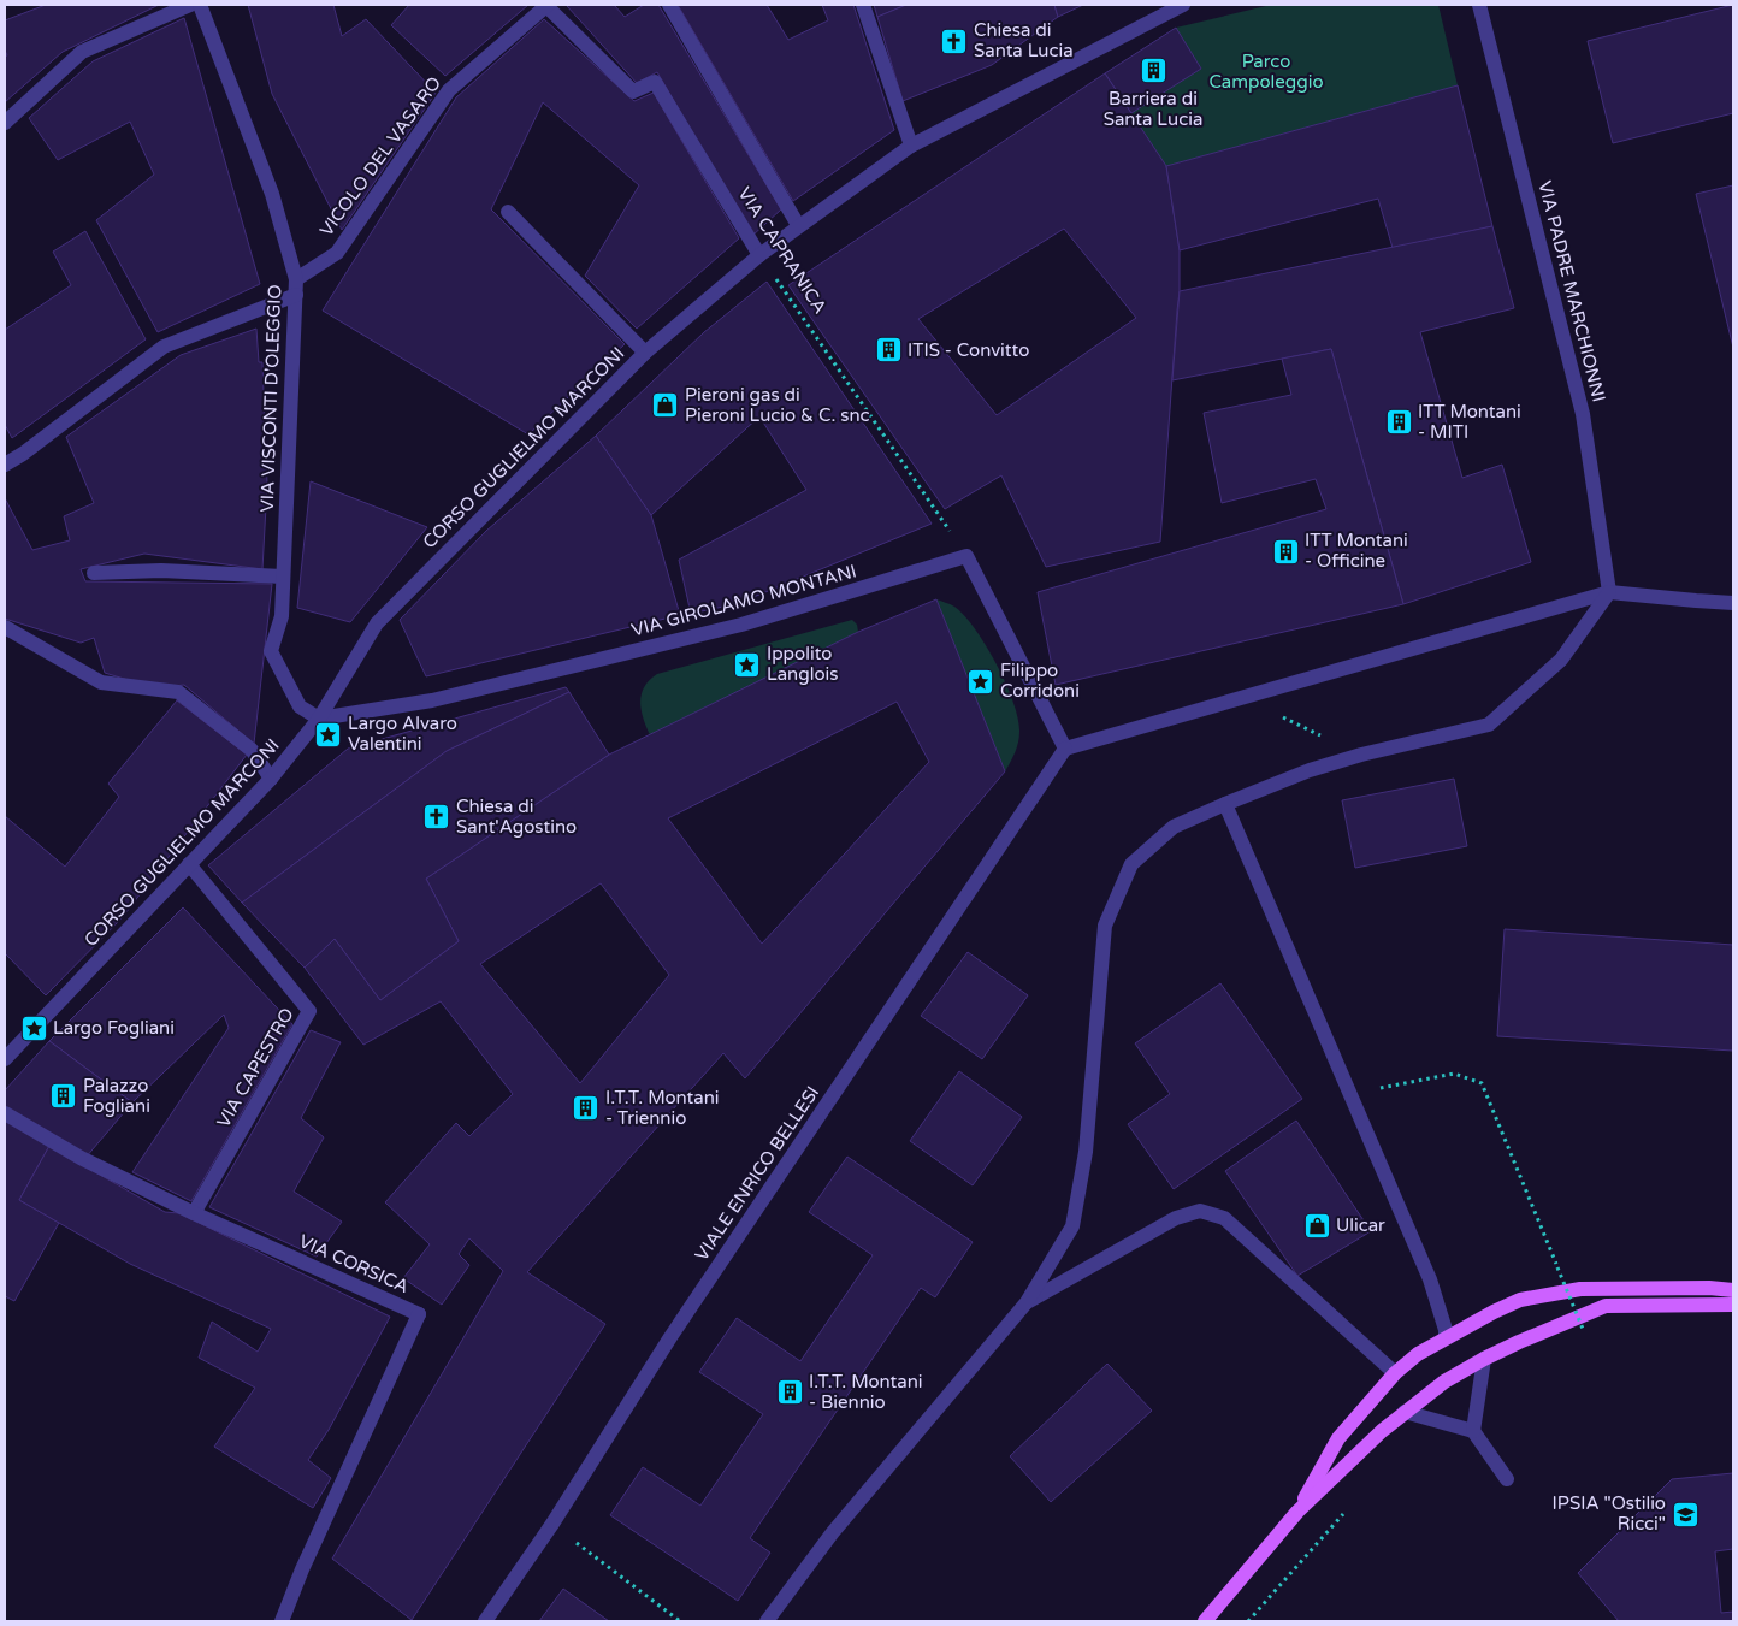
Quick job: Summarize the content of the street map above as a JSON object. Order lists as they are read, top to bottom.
{
  "streets": {
    "street": [
      "VICOLO DEL VASARO",
      "VIA CAPRANICA",
      "VIA PADRE MARCHIONNI",
      "VIA VISCONTI D'OLEGGIO",
      "CORSO GUGLIELMO MARCONI",
      "VIA GIROLAMO MONTANI",
      "VIA CAPESTRO",
      "VIALE ENRICO BELLESI",
      "VIA CORSICA"
    ]
  },
  "crossings": [
    ["VICOLO DEL VASARO", "VIA CAPRANICA"],
    ["VICOLO DEL VASARO", "VIA VISCONTI D'OLEGGIO"],
    ["VIA CAPRANICA", "CORSO GUGLIELMO MARCONI"],
    ["VIA CAPRANICA", "VIA GIROLAMO MONTANI"],
    ["VIA VISCONTI D'OLEGGIO", "CORSO GUGLIELMO MARCONI"],
    ["VIA VISCONTI D'OLEGGIO", "VIA GIROLAMO MONTANI"],
    ["CORSO GUGLIELMO MARCONI", "VIA GIROLAMO MONTANI"],
    ["CORSO GUGLIELMO MARCONI", "VIA CAPESTRO"],
    ["VIA CAPESTRO", "VIA CORSICA"]
  ],
  "parks": ["Parco Campoleggio"],
  "places": {
    "church": ["Chiesa di Santa Lucia", "Chiesa di Sant'Agostino"],
    "building": [
      "Barriera di Santa Lucia",
      "ITIS - Convitto",
      "ITT Montani - MITI",
      "ITT Montani - Officine",
      "Palazzo Fogliani",
      "I.T.T. Montani - Triennio",
      "I.T.T. Montani - Biennio"
    ],
    "shop": ["Pieroni gas di Pieroni Lucio & C. snc", "Ulicar"],
    "place": [
      "Ippolito Langlois",
      "Filippo Corridoni",
      "Largo Alvaro Valentini",
      "Largo Fogliani"
    ],
    "school or university": ["IPSIA \"Ostilio Ricci\""]
  }
}
